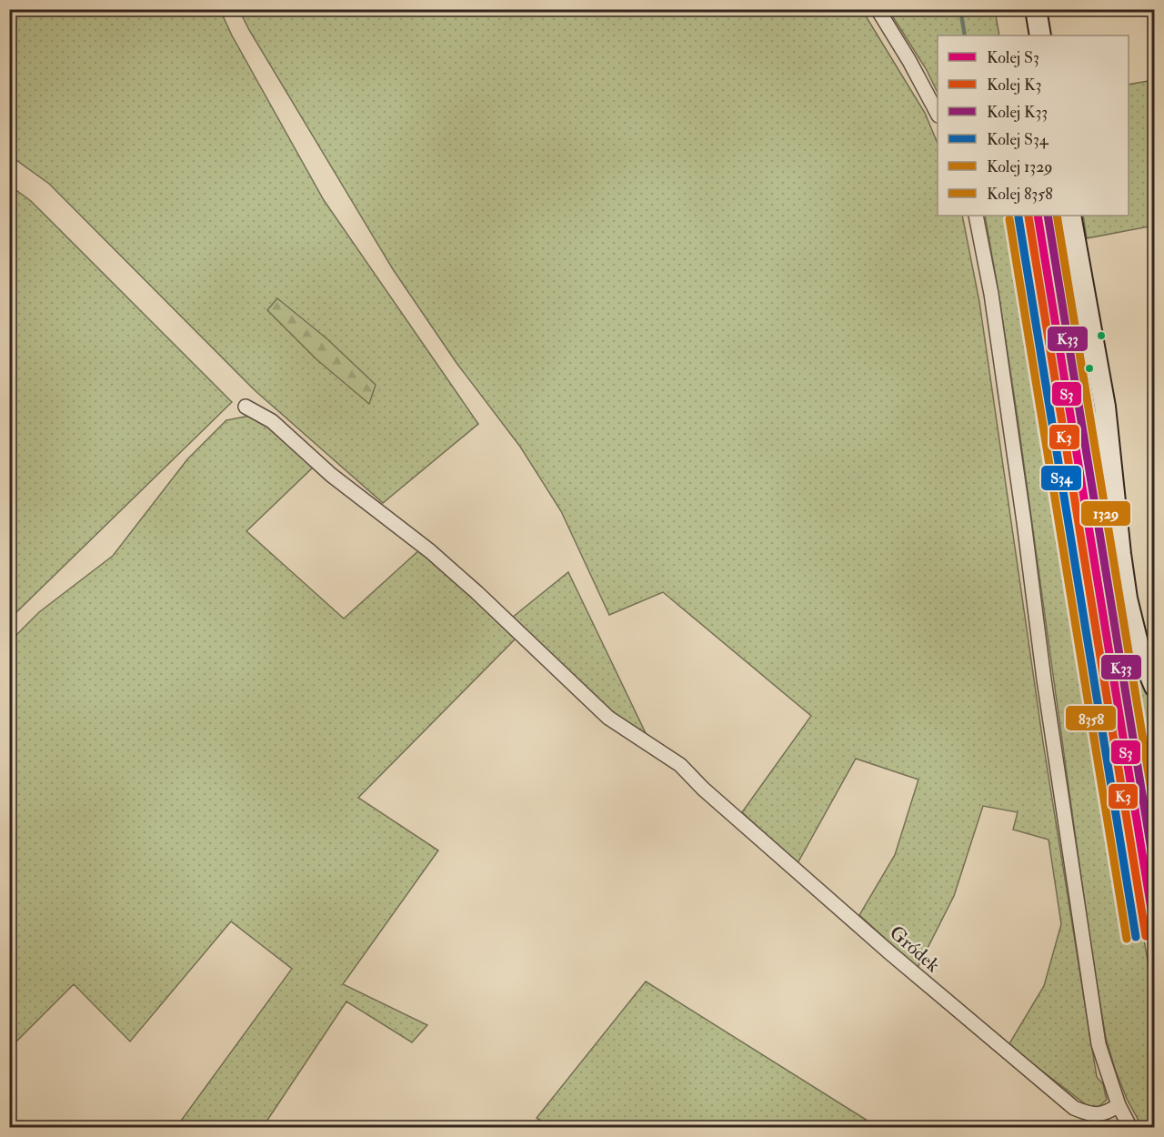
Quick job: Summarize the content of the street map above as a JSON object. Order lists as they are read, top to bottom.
{
  "streets": {
    "street": ["Gródek"]
  },
  "lines": [
    "rail line S3",
    "rail line K33",
    "rail line 1329",
    "rail line K3",
    "rail line S34",
    "rail line 8358"
  ],
  "legend": [
    "Kolej S3",
    "Kolej K3",
    "Kolej K33",
    "Kolej S34",
    "Kolej 1329",
    "Kolej 8358"
  ]
}
